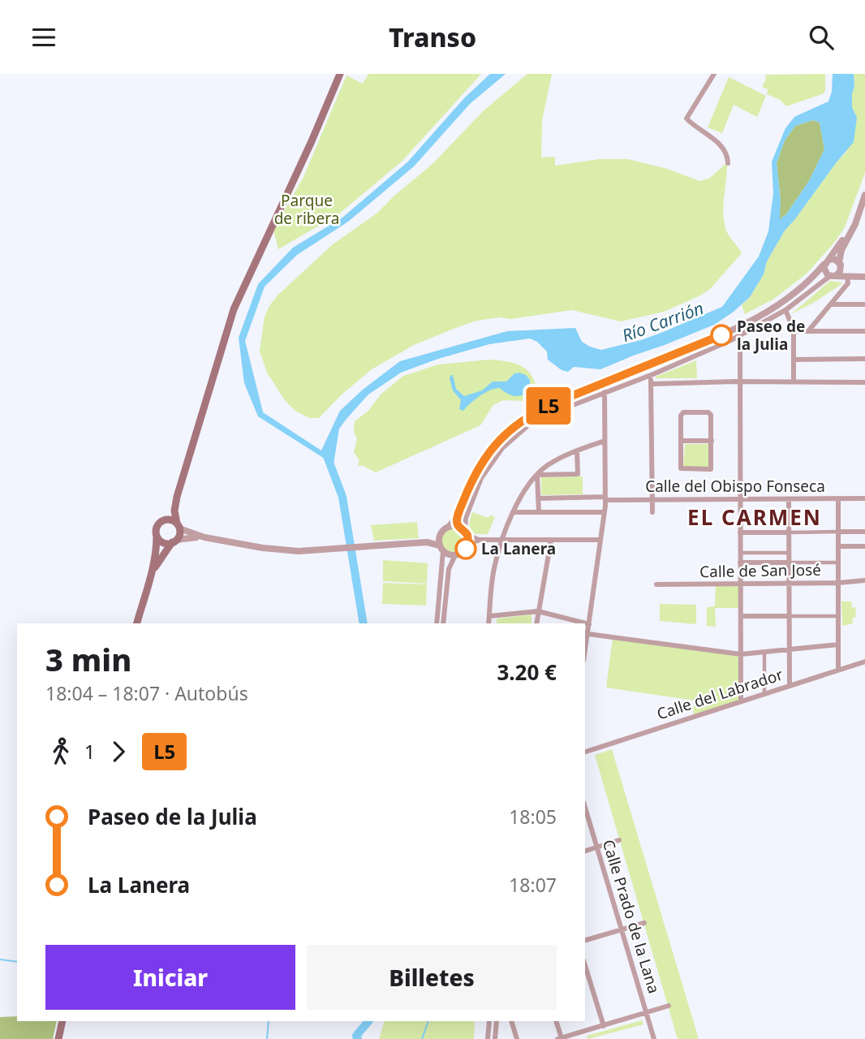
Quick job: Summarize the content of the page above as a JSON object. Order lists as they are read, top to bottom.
{
  "streets": {
    "street": [
      "Calle del Obispo Fonseca",
      "Calle de San José",
      "Calle del Labrador",
      "Calle Prado de la Lana"
    ]
  },
  "districts": ["EL CARMEN"],
  "water": ["Río Carrión"],
  "parks": ["Parque de ribera"],
  "places": ["Paseo de la Julia", "La Lanera"],
  "lines": ["bus line L5"],
  "page": {
    "header": "Transo",
    "on_map": "L5",
    "heading": ["3 min", "18:04 – 18:07 · Autobús", "3.20 €"],
    "legs": ["1", "L5"],
    "list": [
      {
        "name": "Paseo de la Julia",
        "value": "18:05"
      },
      {
        "name": "La Lanera",
        "value": "18:07"
      }
    ],
    "buttons": ["Iniciar", "Billetes"]
  }
}
